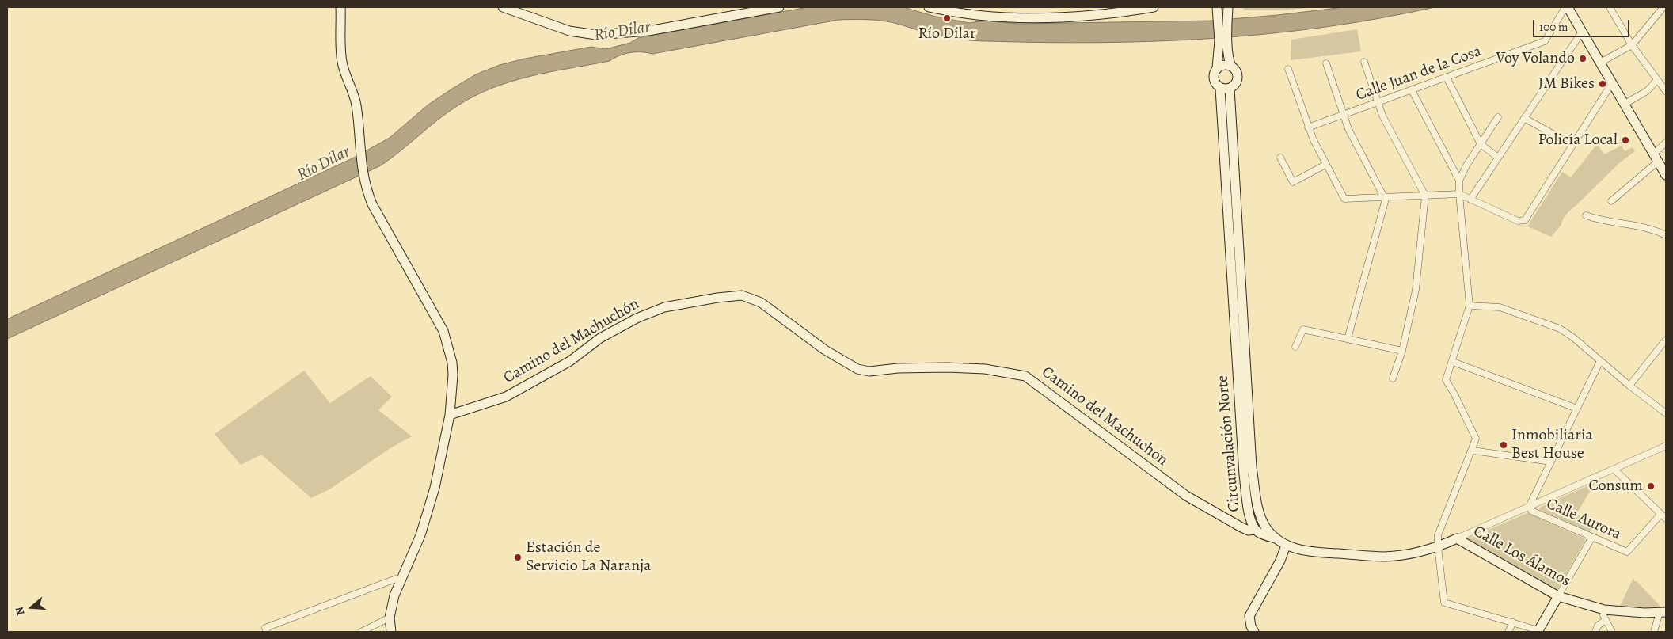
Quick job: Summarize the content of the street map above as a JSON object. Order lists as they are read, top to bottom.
{
  "streets": {
    "street": [
      "Calle Juan de la Cosa",
      "Camino del Machuchón",
      "Circunvalación Norte",
      "Calle Aurora",
      "Calle Los Álamos"
    ]
  },
  "crossings": [
    ["Camino del Machuchón", "Circunvalación Norte"]
  ],
  "water": ["Río Dílar"],
  "places": [
    "Río Dílar",
    "Voy Volando",
    "JM Bikes",
    "Policía Local",
    "Inmobiliaria Best House",
    "Consum",
    "Estación de Servicio La Naranja"
  ],
  "scale_bar": "100 m",
  "north": "left"
}
